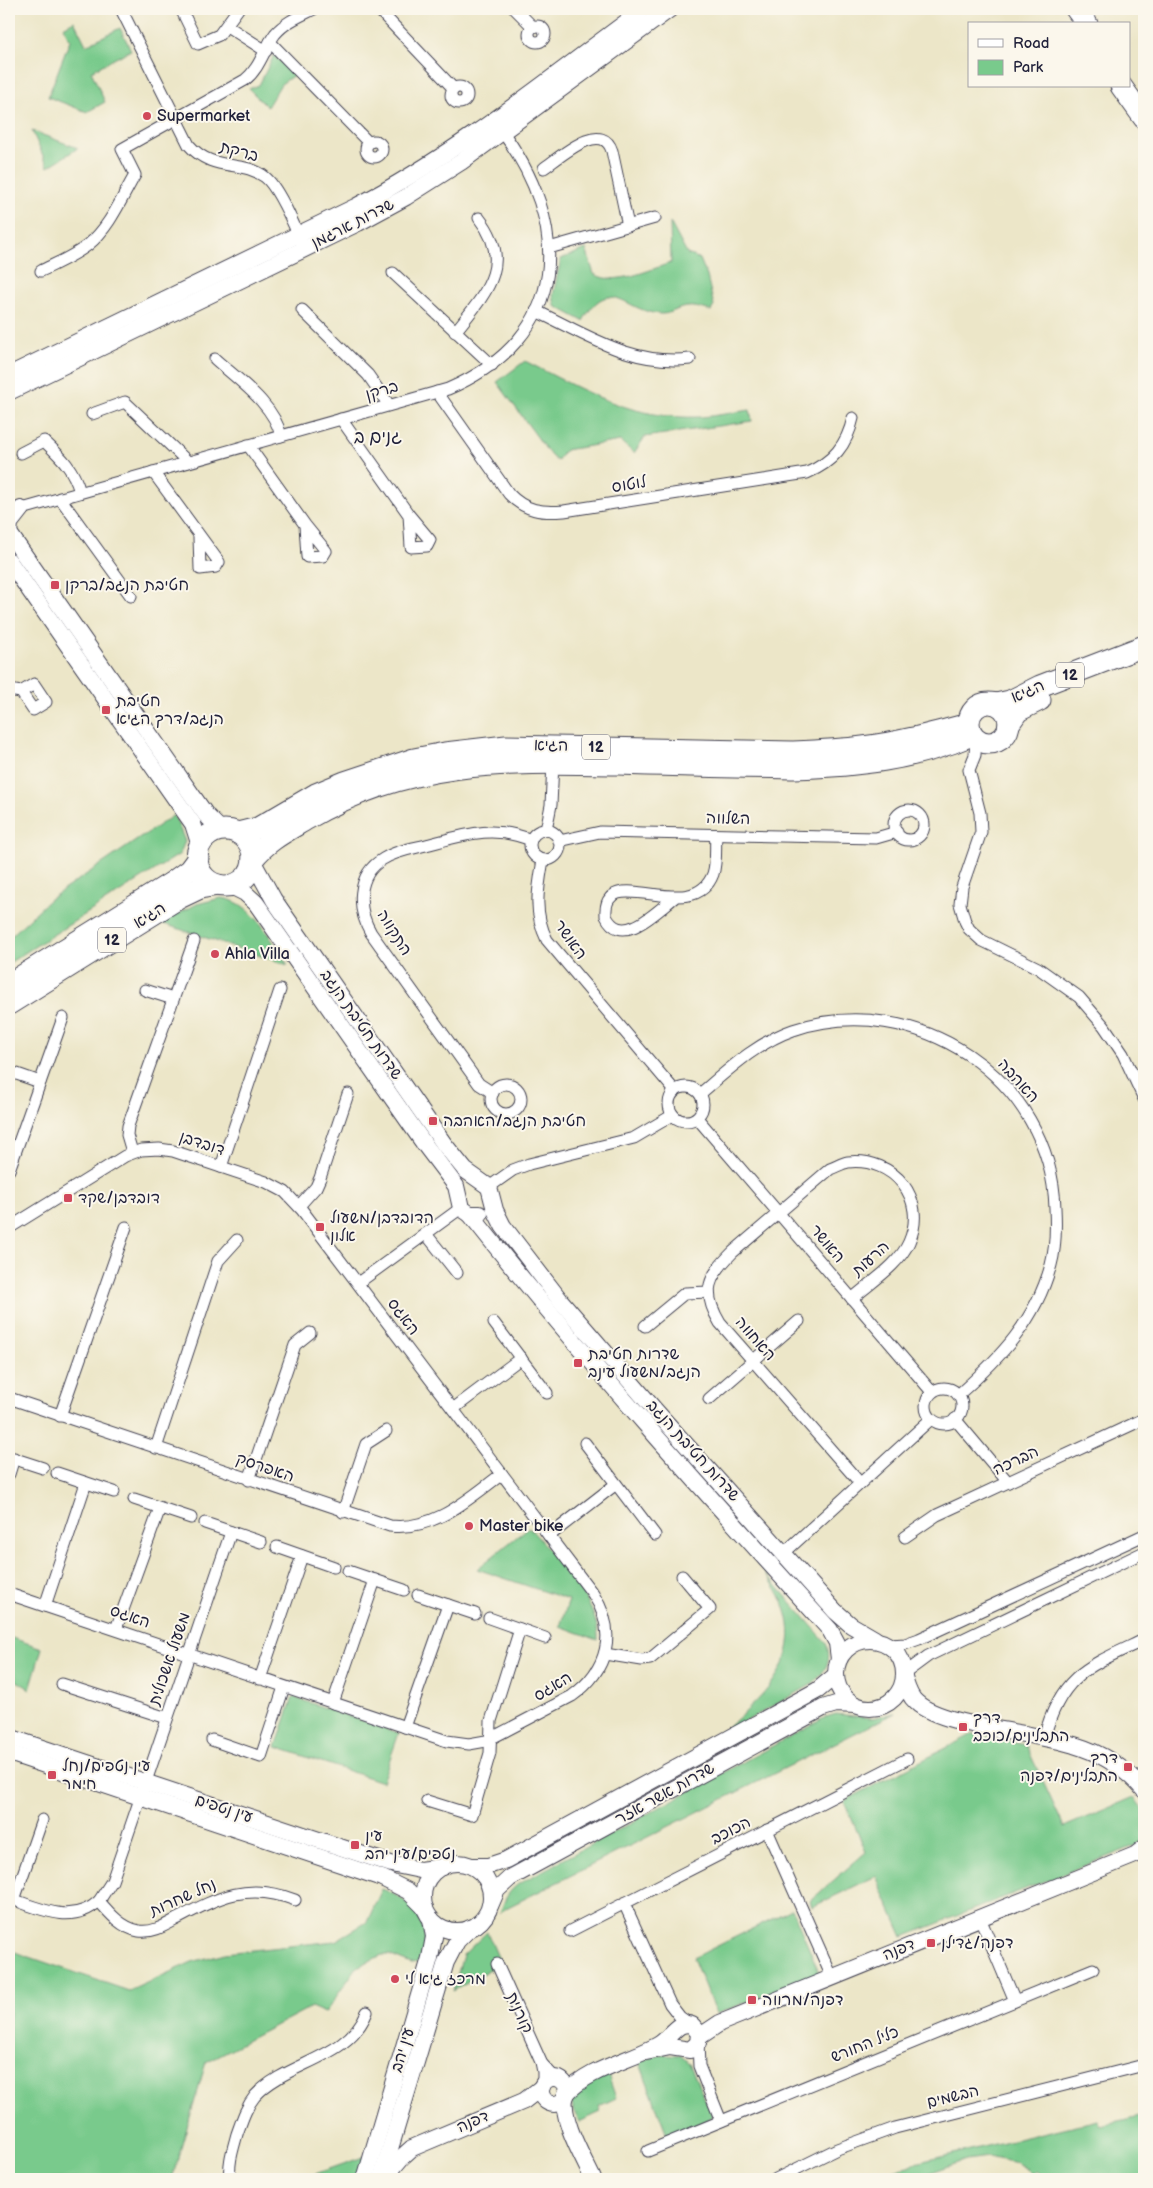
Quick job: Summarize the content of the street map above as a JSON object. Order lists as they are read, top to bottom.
{
  "streets": {
    "highway": ["12", "הגיא"],
    "street": [
      "ברקת",
      "שדרות ארגמן",
      "ברקן",
      "לוטוס",
      "השלווה",
      "התקווה",
      "האושר",
      "שדרות חטיבת הנגב",
      "האהבה",
      "דובדבן",
      "הרעות",
      "האגס",
      "האחווה",
      "הברכה",
      "האפרסק",
      "משעול אשכולית",
      "שדרות אשר אזר",
      "עין נטפים",
      "הכוכב",
      "נחל שחרות",
      "דפנה",
      "קורנית",
      "כליל החורש",
      "עין יהב",
      "הבשמים"
    ]
  },
  "crossings": [
    ["ברקת", "שדרות ארגמן"],
    ["שדרות ארגמן", "ברקן"],
    ["ברקן", "לוטוס"],
    ["12", "הגיא"],
    ["12", "שדרות חטיבת הנגב"],
    ["הגיא", "שדרות חטיבת הנגב"],
    ["השלווה", "התקווה"],
    ["השלווה", "האושר"],
    ["התקווה", "האושר"],
    ["האושר", "האהבה"],
    ["האושר", "הרעות"],
    ["שדרות חטיבת הנגב", "שדרות אשר אזר"],
    ["דובדבן", "האגס"],
    ["האגס", "האפרסק"],
    ["האגס", "משעול אשכולית"],
    ["משעול אשכולית", "עין נטפים"],
    ["משעול אשכולית", "נחל שחרות"],
    ["שדרות אשר אזר", "עין נטפים"],
    ["שדרות אשר אזר", "עין יהב"],
    ["עין נטפים", "עין יהב"],
    ["דפנה", "קורנית"],
    ["דפנה", "עין יהב"]
  ],
  "districts": ["גנים ב"],
  "places": {
    "other": [
      "Supermarket",
      "Ahla Villa",
      "Master bike",
      "מרכז גיא לי"
    ],
    "transit": [
      "חטיבת הנגב/ברקן",
      "חטיבת הנגב/דרך הגיא",
      "חטיבת הנגב/האהבה",
      "דובדבן/שקד",
      "הדובדבן/משעול אלון",
      "שדרות חטיבת הנגב/משעול עינב",
      "דרך התבלינים/כוכב",
      "דרך התבלינים/דפנה",
      "עין נטפים/נחל חימר",
      "עין נטפים/עין יהב",
      "דפנה/גדילן",
      "דפנה/מרווה"
    ]
  },
  "legend": ["Road", "Park"]
}
